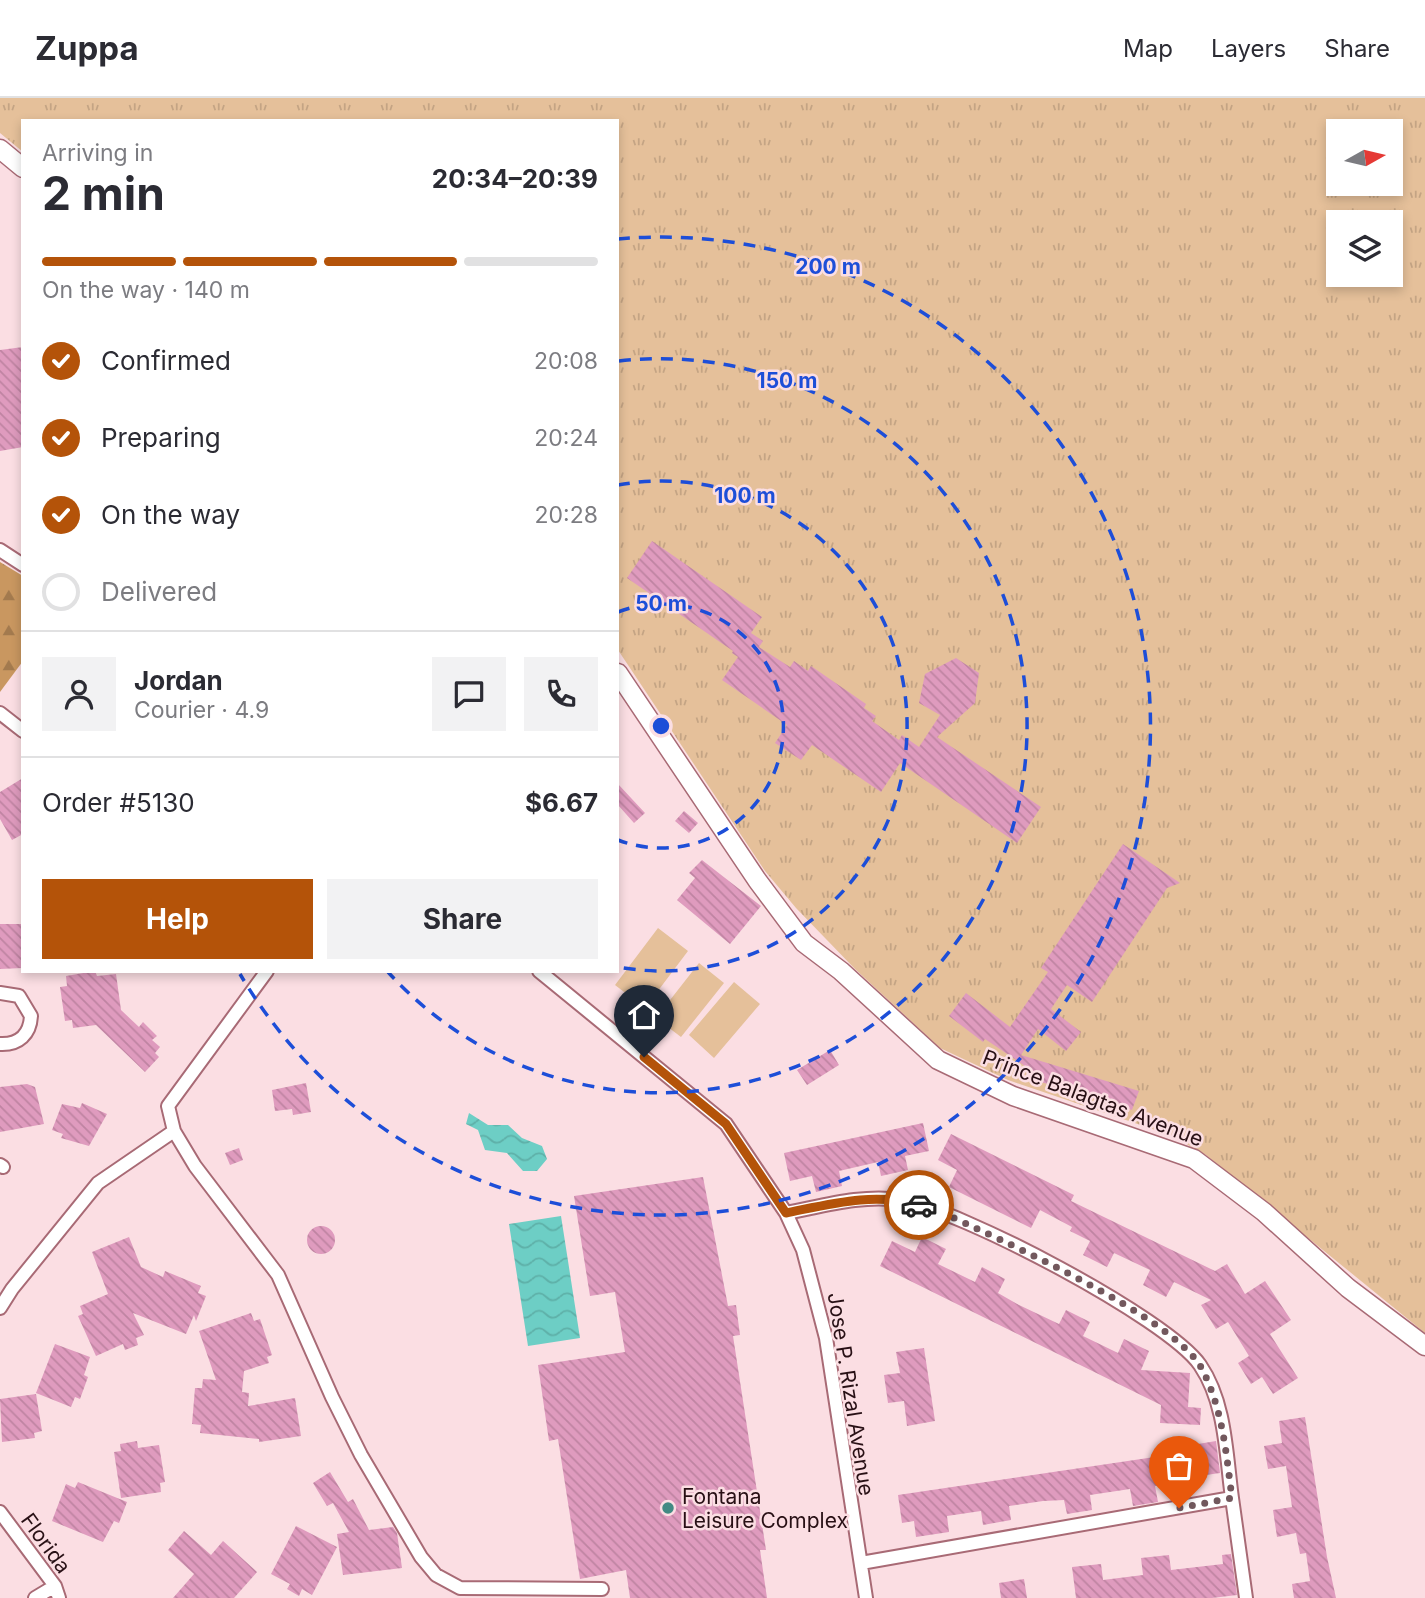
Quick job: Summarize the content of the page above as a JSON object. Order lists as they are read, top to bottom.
{
  "streets": {
    "main road": ["Prince Balagtas Avenue"],
    "street": ["Jose P. Rizal Avenue", "Florida"]
  },
  "places": ["Fontana Leisure Complex"],
  "north": "right",
  "page": {
    "header": "Zuppa",
    "nav": ["Map", "Layers", "Share"],
    "heading": ["2 min", "Arriving in", "20:34–20:39"],
    "panel": [
      "Jordan",
      "Courier · 4.9",
      "Order #5130",
      "$6.67"
    ],
    "bar": "On the way · 140 m",
    "list": [
      ["Confirmed", "20:08"],
      ["Preparing", "20:24"],
      ["On the way", "20:28"],
      "Delivered"
    ],
    "buttons": ["Help", "Share"]
  },
  "rings": [
    "200 m",
    "150 m",
    "100 m",
    "50 m"
  ]
}
